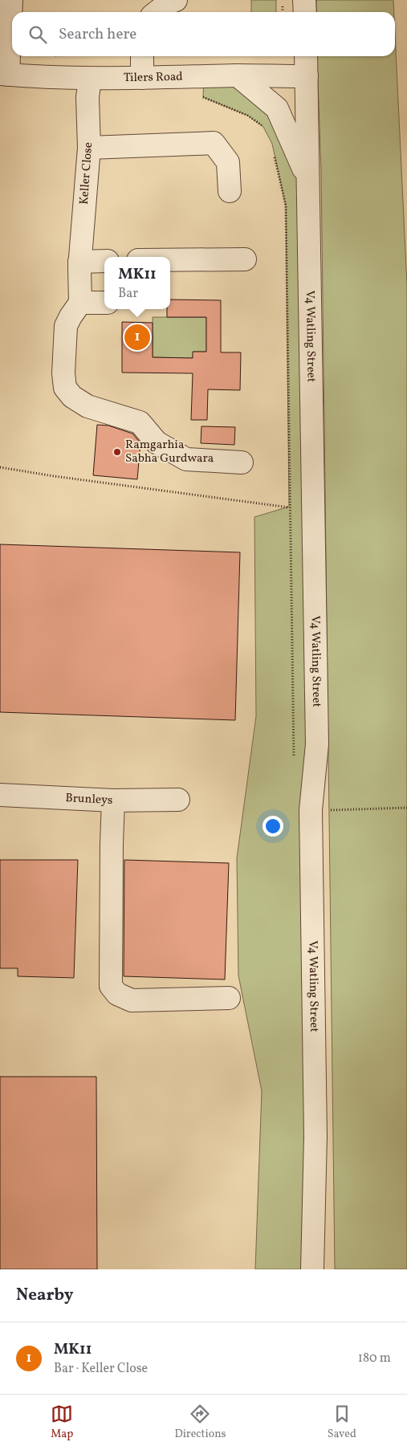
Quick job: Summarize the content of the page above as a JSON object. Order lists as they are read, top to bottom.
{
  "streets": {
    "street": [
      "Tilers Road",
      "Keller Close",
      "V4 Watling Street",
      "Brunleys"
    ]
  },
  "crossings": [
    ["Tilers Road", "Keller Close"],
    ["Tilers Road", "V4 Watling Street"]
  ],
  "places": ["Ramgarhia Sabha Gurdwara"],
  "page": {
    "search": "Search here",
    "popup": ["MK11", "Bar"],
    "pins": "1",
    "heading": "Nearby",
    "list": [
      {
        "mark": "1",
        "name": "MK11",
        "note": "Bar · Keller Close",
        "value": "180 m"
      }
    ],
    "nav": ["Map", "Directions", "Saved"]
  }
}
